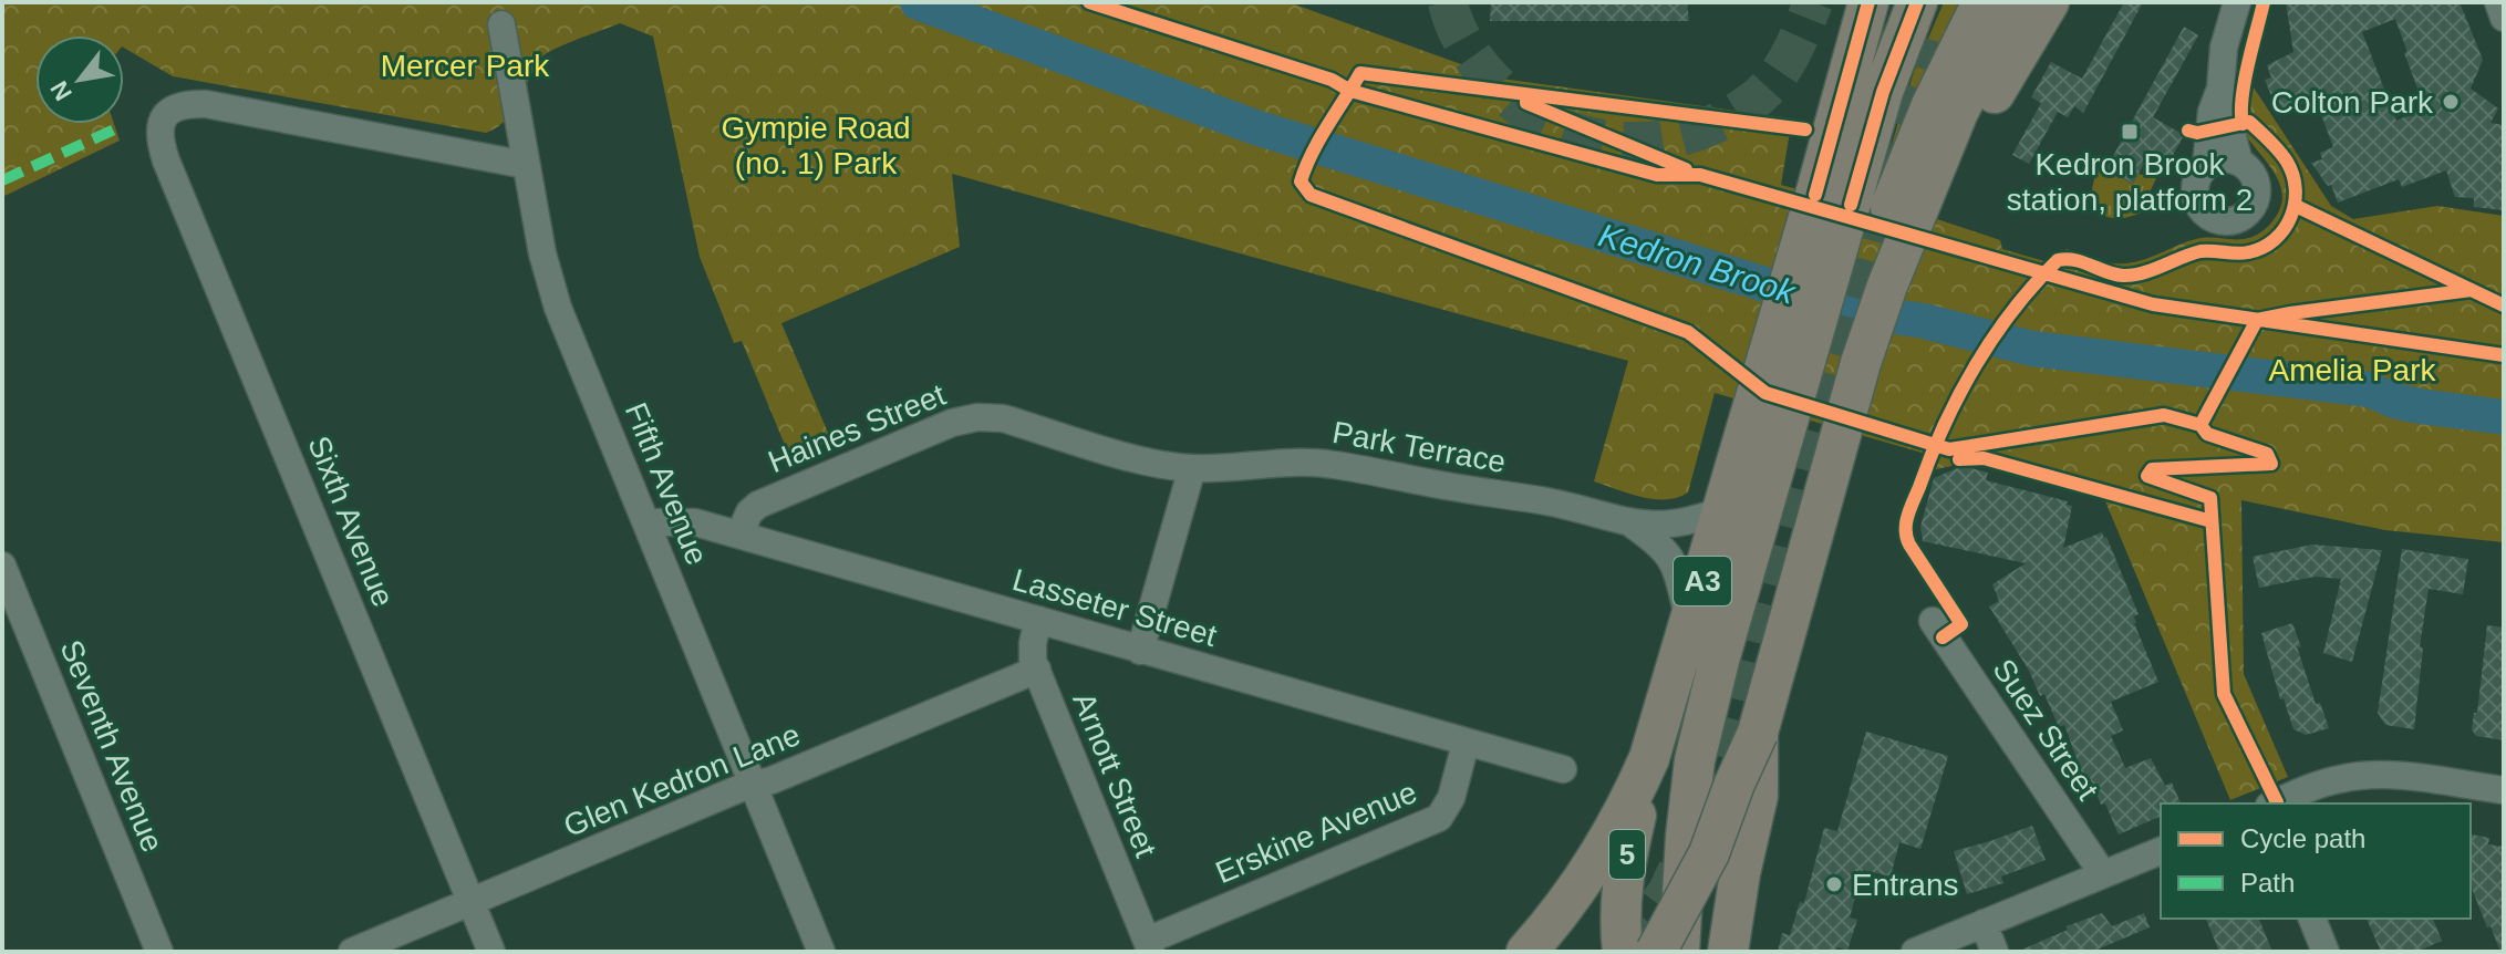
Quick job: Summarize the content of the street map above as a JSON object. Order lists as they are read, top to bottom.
{
  "streets": {
    "highway": ["A3", "5"],
    "street": [
      "Haines Street",
      "Park Terrace",
      "Fifth Avenue",
      "Sixth Avenue",
      "Lasseter Street",
      "Suez Street",
      "Seventh Avenue",
      "Arnott Street",
      "Glen Kedron Lane",
      "Erskine Avenue"
    ]
  },
  "crossings": [
    ["Haines Street", "Park Terrace"],
    ["Haines Street", "Lasseter Street"],
    ["Park Terrace", "A3"],
    ["Fifth Avenue", "Sixth Avenue"],
    ["Fifth Avenue", "Lasseter Street"],
    ["Fifth Avenue", "Glen Kedron Lane"],
    ["Sixth Avenue", "Glen Kedron Lane"],
    ["A3", "5"],
    ["Lasseter Street", "Arnott Street"],
    ["Lasseter Street", "Erskine Avenue"],
    ["Arnott Street", "Glen Kedron Lane"],
    ["Arnott Street", "Erskine Avenue"]
  ],
  "water": ["Kedron Brook"],
  "parks": ["Mercer Park", "Gympie Road (no. 1) Park", "Amelia Park"],
  "places": {
    "other": ["Colton Park", "Entrans"],
    "transit": ["Kedron Brook station, platform 2"]
  },
  "legend": ["Cycle path", "Path"],
  "north": "bottom left"
}
